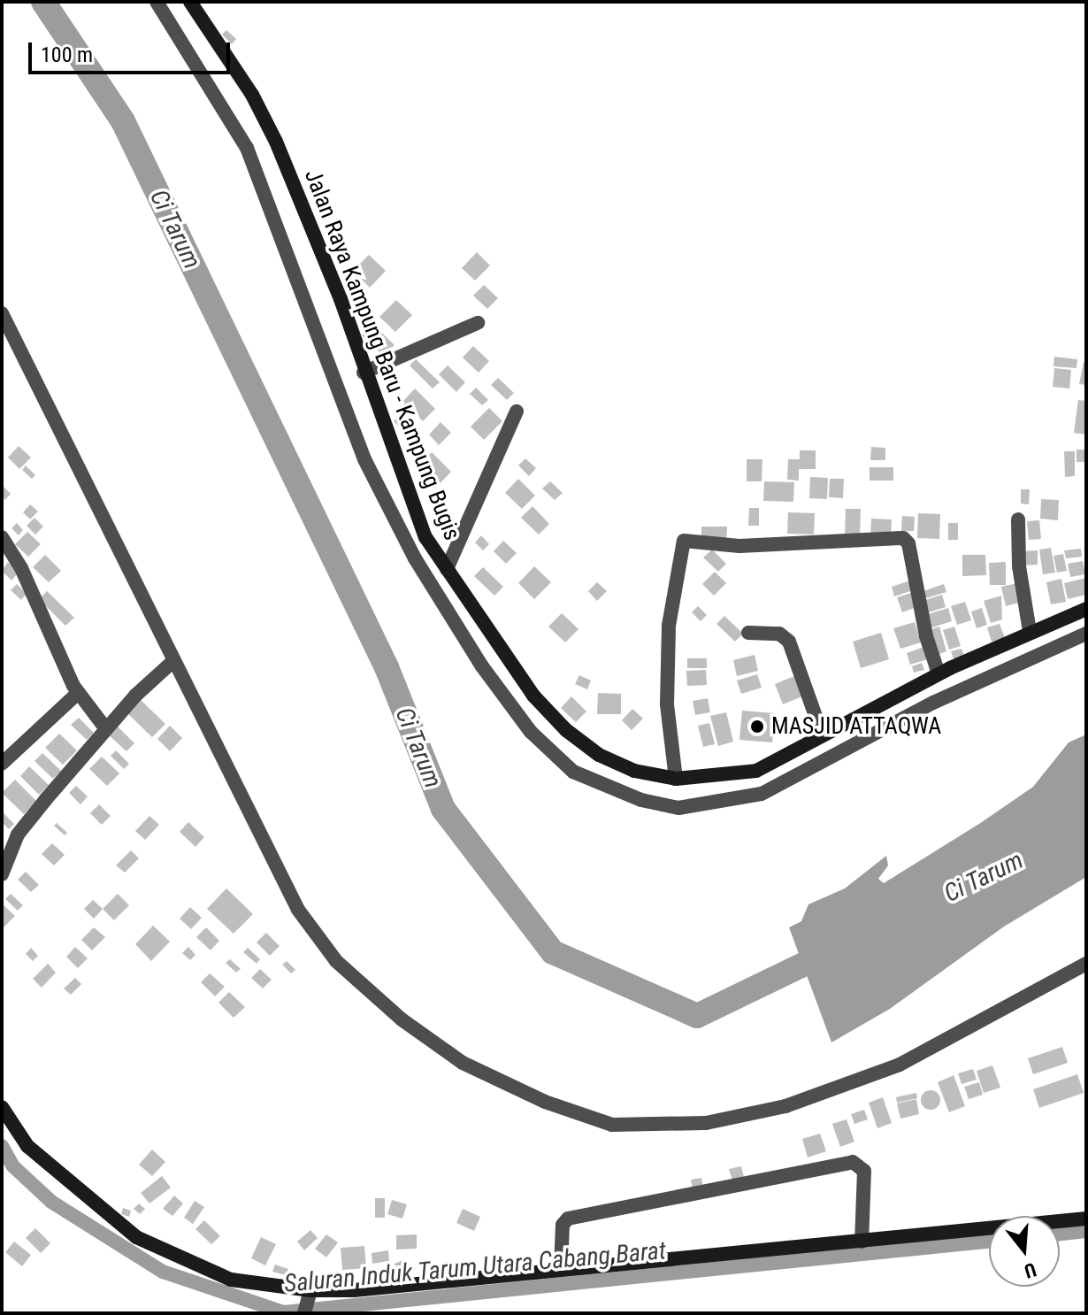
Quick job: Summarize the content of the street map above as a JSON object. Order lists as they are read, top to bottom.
{
  "streets": {
    "street": ["Jalan Raya Kampung Baru - Kampung Bugis"]
  },
  "water": ["Ci Tarum", "Saluran Induk Tarum Utara Cabang Barat"],
  "places": ["MASJID ATTAQWA"],
  "scale_bar": "100 m",
  "north": "bottom"
}
